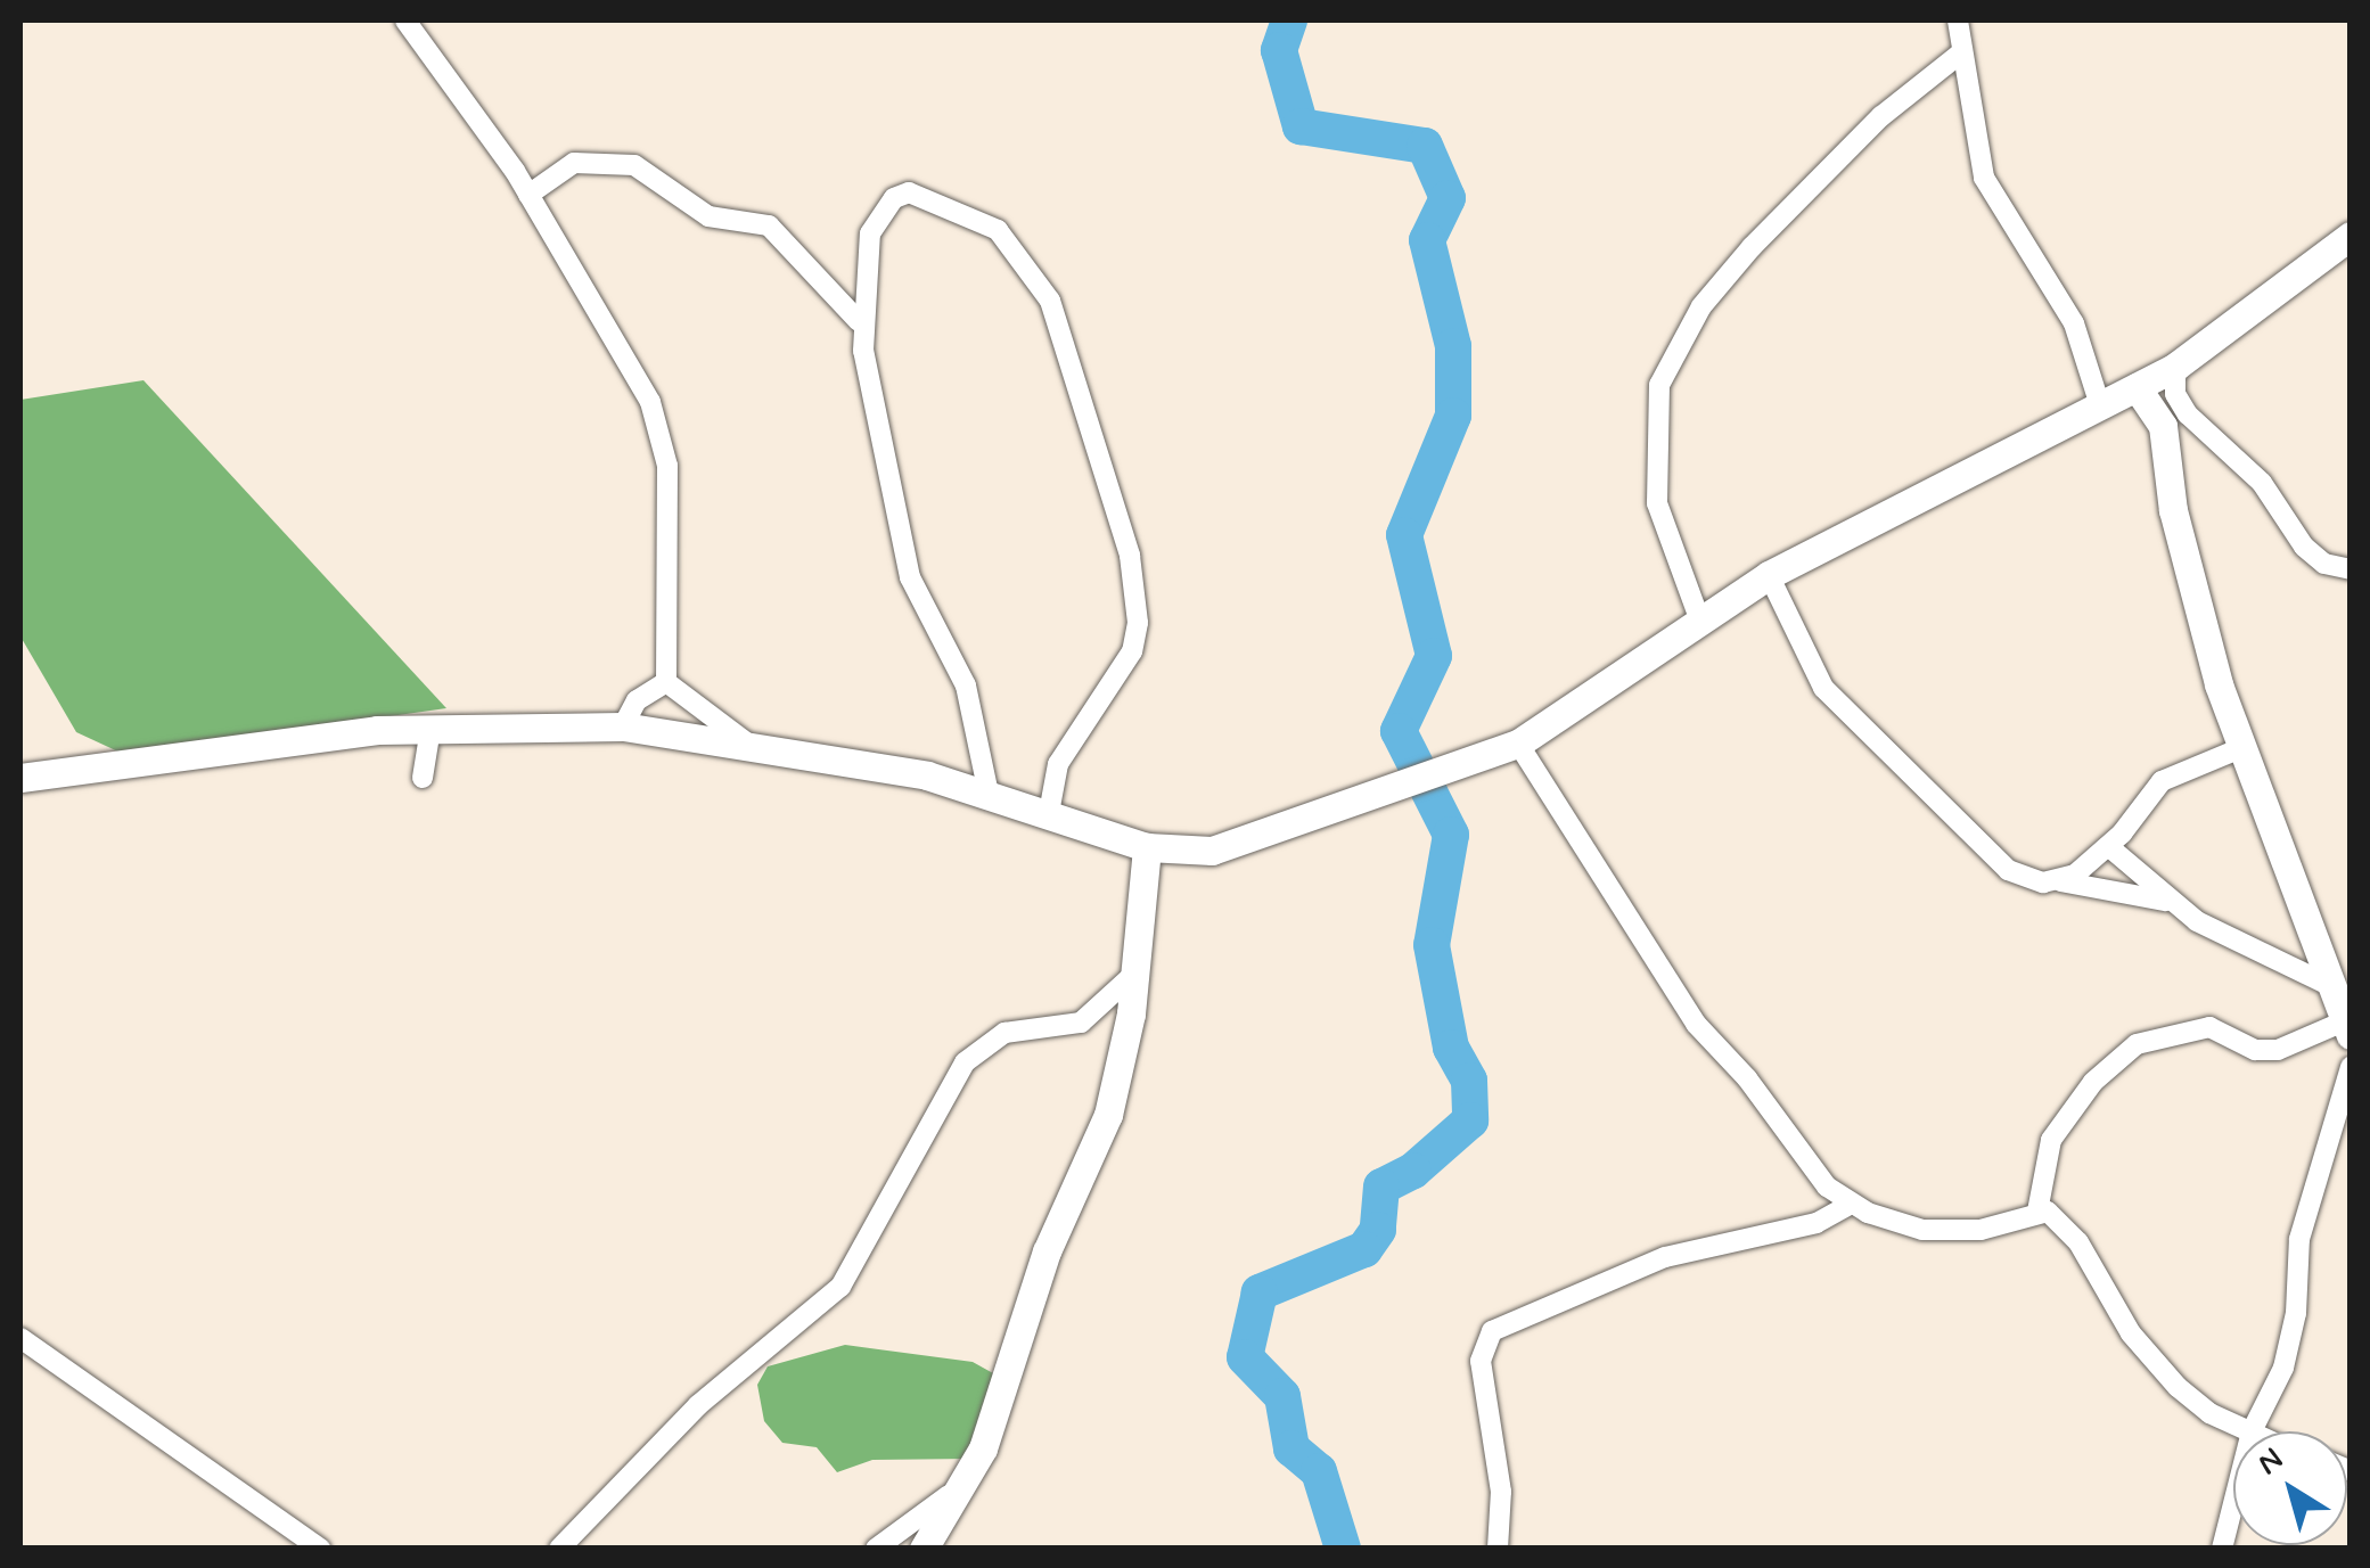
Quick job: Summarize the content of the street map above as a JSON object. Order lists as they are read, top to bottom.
{
  "north": "top left"
}
